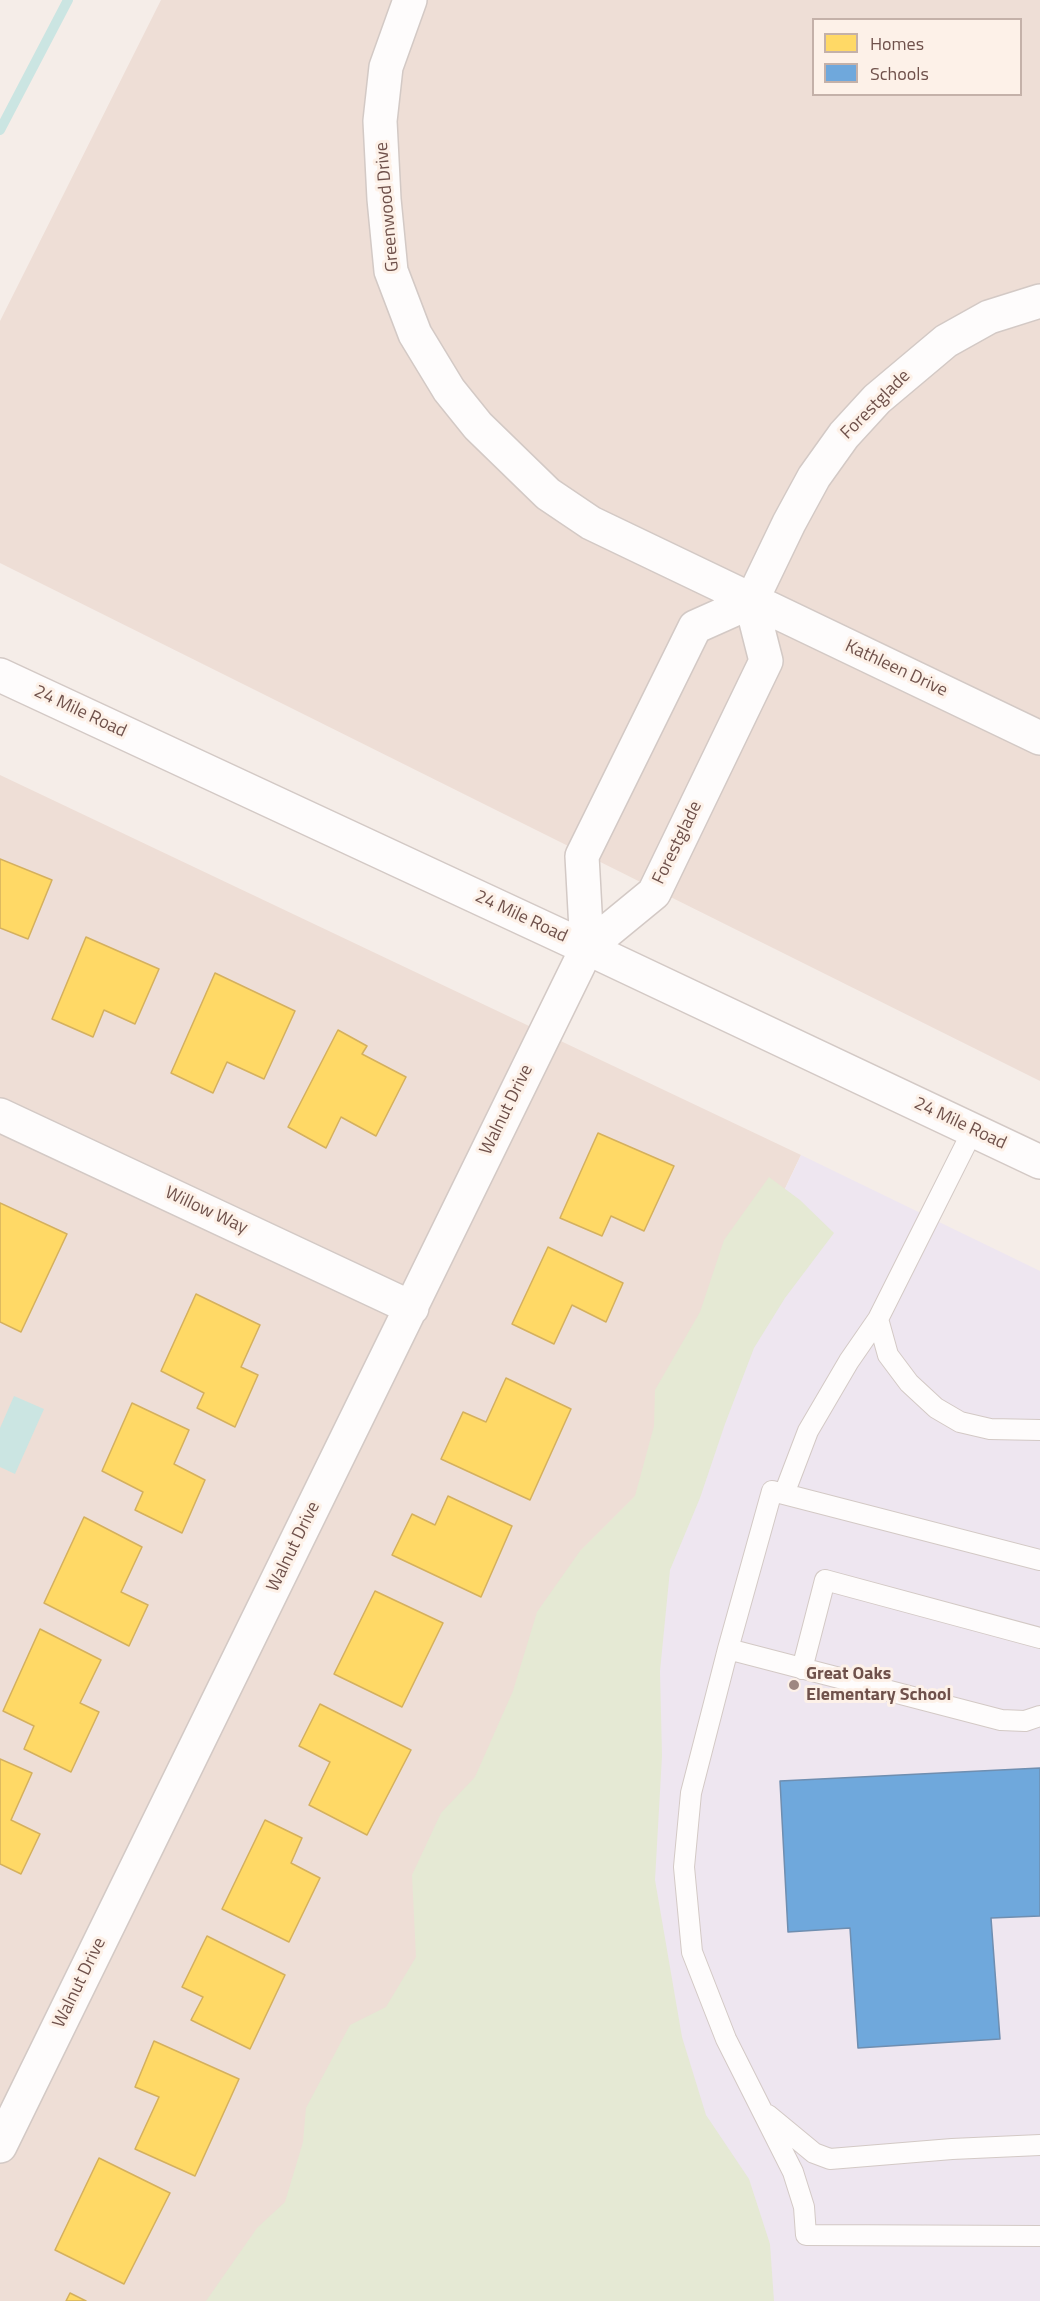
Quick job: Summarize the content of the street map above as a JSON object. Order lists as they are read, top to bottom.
{
  "streets": {
    "street": [
      "Greenwood Drive",
      "Forestglade",
      "Kathleen Drive",
      "24 Mile Road",
      "Walnut Drive",
      "Willow Way"
    ]
  },
  "crossings": [
    ["Greenwood Drive", "Forestglade"],
    ["Greenwood Drive", "Kathleen Drive"],
    ["Forestglade", "Kathleen Drive"],
    ["Forestglade", "24 Mile Road"],
    ["Forestglade", "Walnut Drive"],
    ["24 Mile Road", "Walnut Drive"],
    ["Walnut Drive", "Willow Way"]
  ],
  "places": ["Great Oaks Elementary School"],
  "legend": ["Homes", "Schools"]
}
